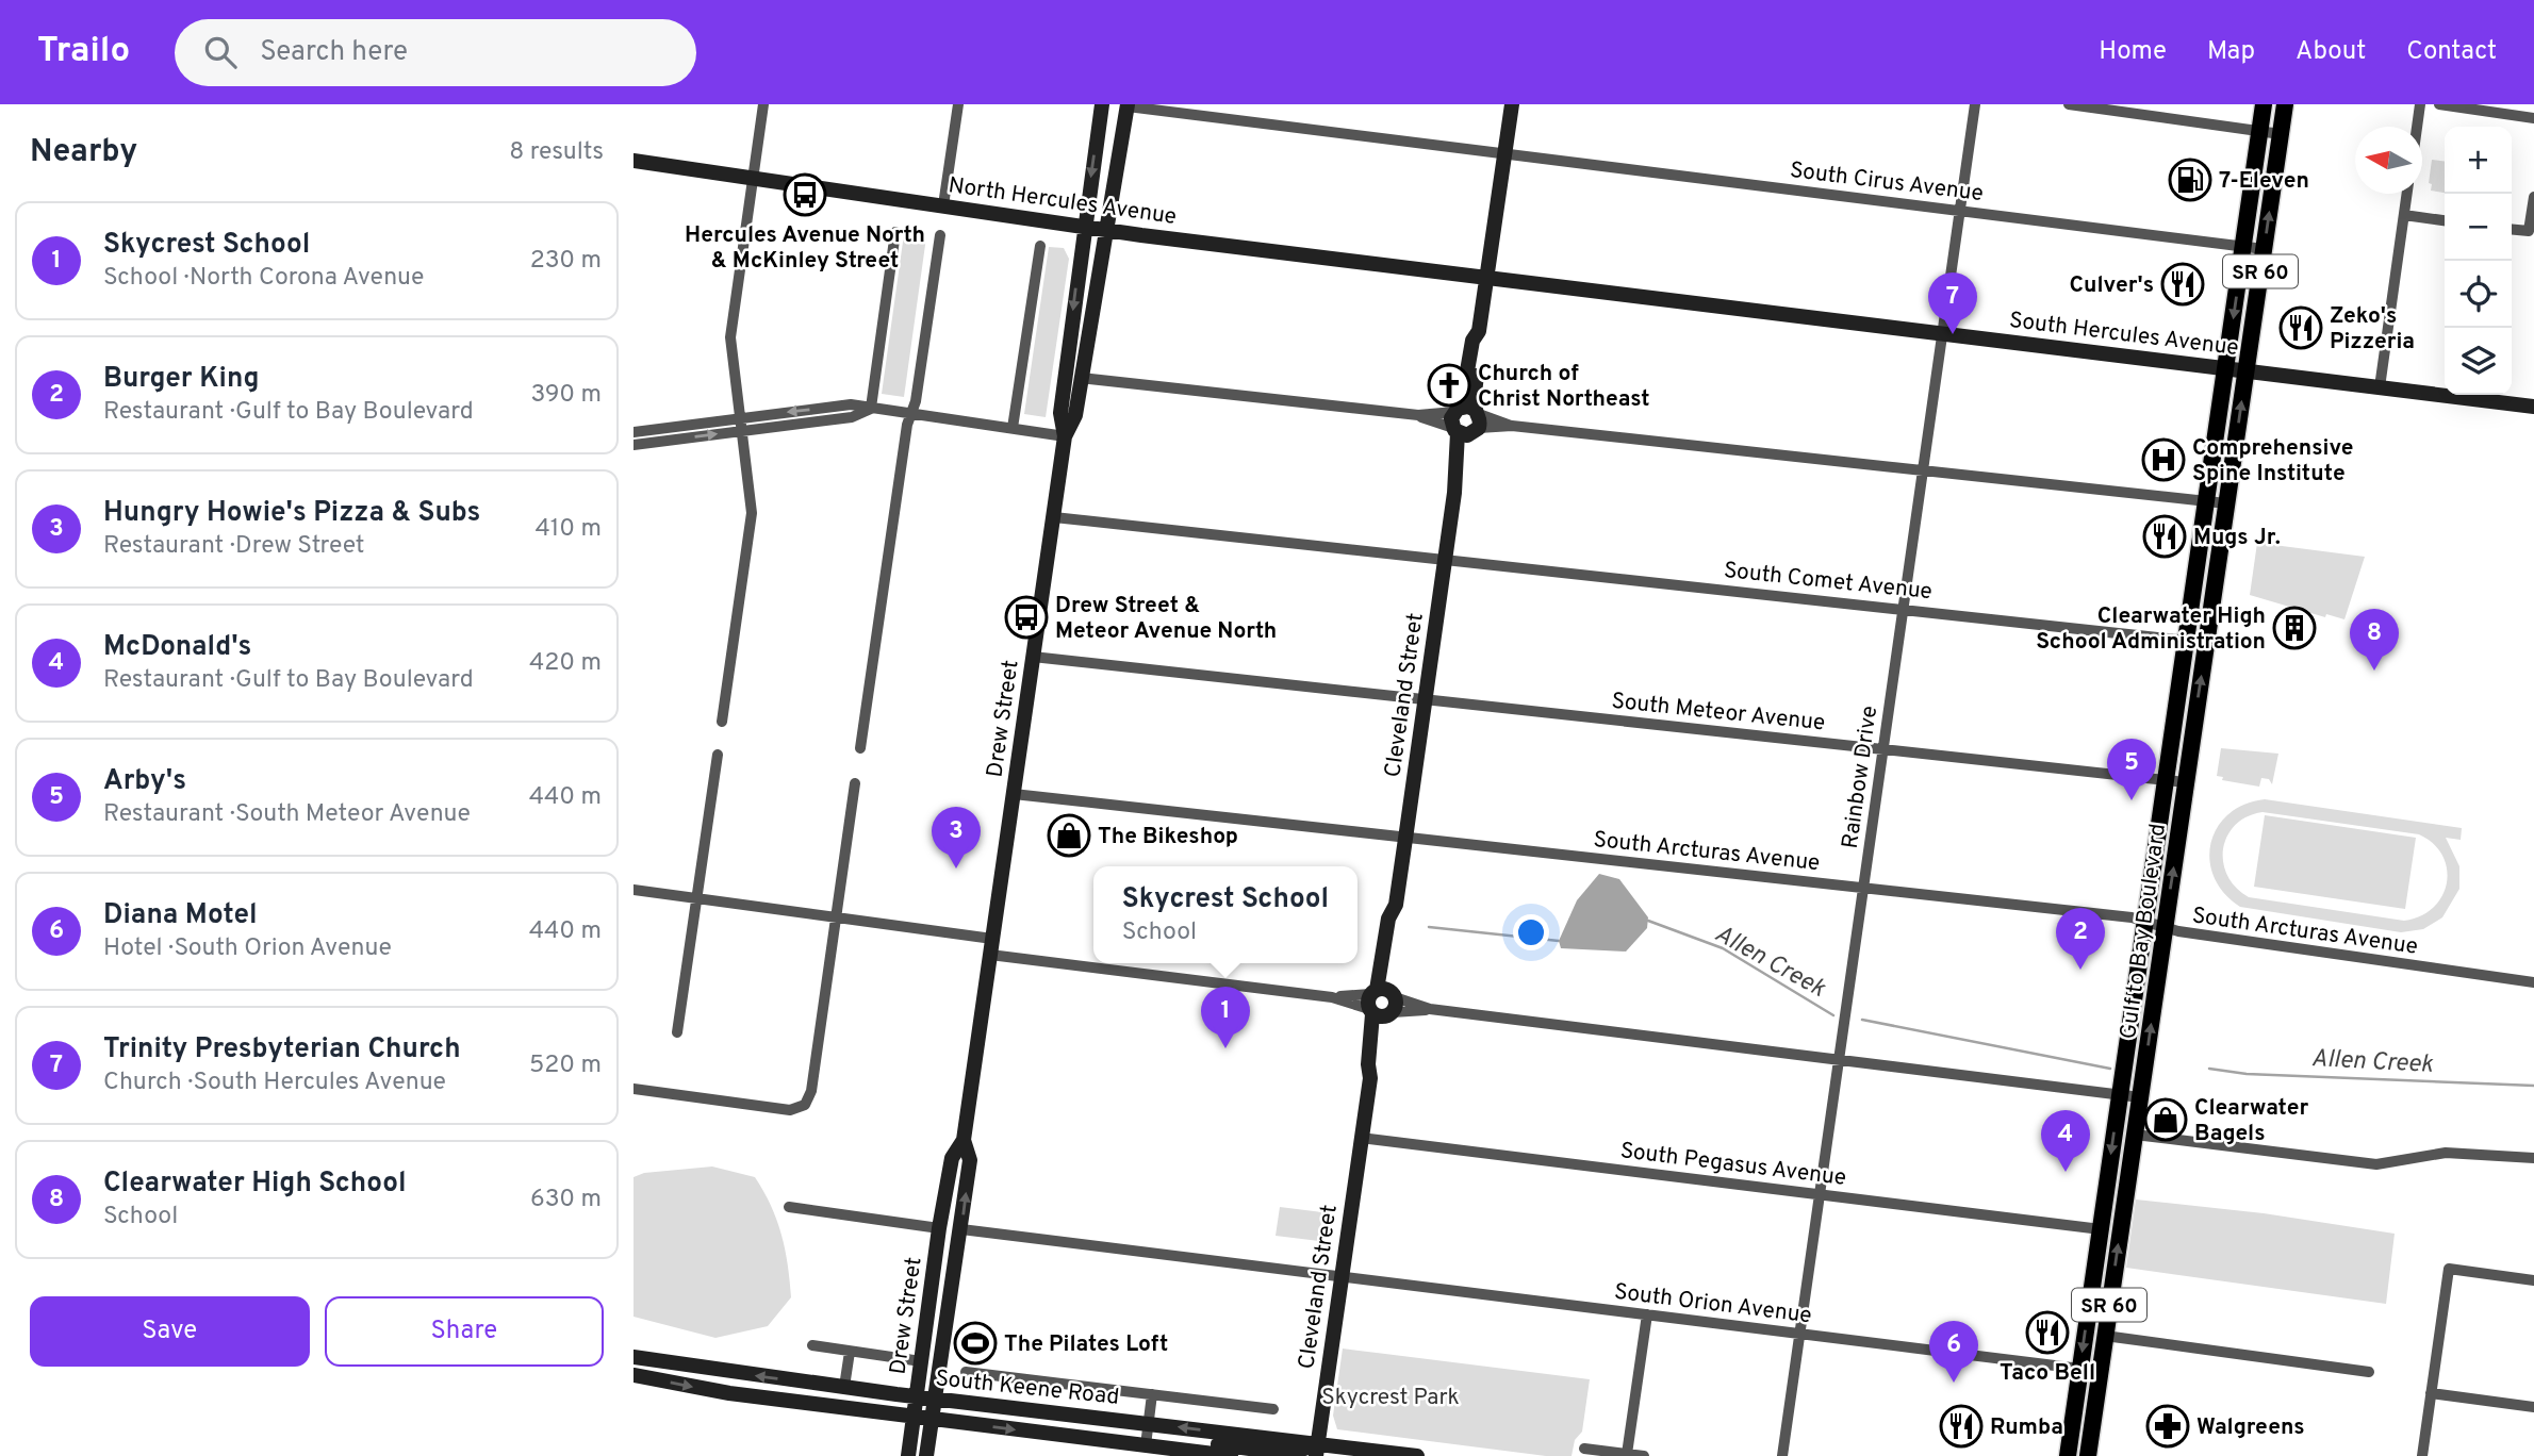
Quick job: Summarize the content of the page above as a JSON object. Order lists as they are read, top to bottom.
{
  "streets": {
    "main road": [
      "North Hercules Avenue",
      "SR 60",
      "South Hercules Avenue",
      "Cleveland Street",
      "Drew Street",
      "Gulf to Bay Boulevard",
      "South Keene Road"
    ],
    "street": [
      "South Cirus Avenue",
      "South Comet Avenue",
      "South Meteor Avenue",
      "Rainbow Drive",
      "South Arcturas Avenue",
      "South Pegasus Avenue",
      "South Orion Avenue"
    ]
  },
  "crossings": [
    ["South Cirus Avenue", "Cleveland Street"],
    ["South Cirus Avenue", "Drew Street"],
    ["South Cirus Avenue", "Rainbow Drive"],
    ["South Cirus Avenue", "Gulf to Bay Boulevard"],
    ["North Hercules Avenue", "South Hercules Avenue"],
    ["North Hercules Avenue", "Cleveland Street"],
    ["North Hercules Avenue", "Drew Street"],
    ["South Hercules Avenue", "Cleveland Street"],
    ["South Hercules Avenue", "Rainbow Drive"],
    ["South Hercules Avenue", "Gulf to Bay Boulevard"],
    ["South Comet Avenue", "Cleveland Street"],
    ["South Comet Avenue", "Drew Street"],
    ["South Comet Avenue", "Rainbow Drive"],
    ["South Comet Avenue", "Gulf to Bay Boulevard"],
    ["Cleveland Street", "South Meteor Avenue"],
    ["Cleveland Street", "South Arcturas Avenue"],
    ["Cleveland Street", "South Pegasus Avenue"],
    ["Cleveland Street", "South Orion Avenue"],
    ["Cleveland Street", "South Keene Road"],
    ["South Meteor Avenue", "Drew Street"],
    ["South Meteor Avenue", "Rainbow Drive"],
    ["South Meteor Avenue", "Gulf to Bay Boulevard"],
    ["Drew Street", "South Arcturas Avenue"],
    ["Drew Street", "South Orion Avenue"],
    ["Drew Street", "South Keene Road"],
    ["Rainbow Drive", "South Arcturas Avenue"],
    ["Rainbow Drive", "South Pegasus Avenue"],
    ["Rainbow Drive", "South Orion Avenue"],
    ["South Arcturas Avenue", "Gulf to Bay Boulevard"],
    ["Gulf to Bay Boulevard", "South Pegasus Avenue"],
    ["Gulf to Bay Boulevard", "South Orion Avenue"]
  ],
  "water": ["Allen Creek"],
  "parks": ["Skycrest Park"],
  "places": {
    "fuel station": ["7-Eleven"],
    "bus stop": ["Hercules Avenue North & McKinley Street", "Drew Street & Meteor Avenue North"],
    "restaurant": [
      "Culver's",
      "Zeko's Pizzeria",
      "Mugs Jr.",
      "Taco Bell",
      "Rumba"
    ],
    "church": ["Church of Christ Northeast"],
    "hospital": ["Comprehensive Spine Institute"],
    "building": ["Clearwater High School Administration"],
    "shop": ["The Bikeshop", "Clearwater Bagels"],
    "sports": ["The Pilates Loft"],
    "pharmacy": ["Walgreens"]
  },
  "north": "left",
  "page": {
    "header": "Trailo",
    "search": "Search here",
    "nav": [
      "Home",
      "Map",
      "About",
      "Contact"
    ],
    "heading": ["Nearby", "8 results"],
    "map_buttons": ["+", "−"],
    "list": [
      {
        "mark": "1",
        "name": "Skycrest School",
        "note": "School · North Corona Avenue",
        "value": "230 m"
      },
      {
        "mark": "2",
        "name": "Burger King",
        "note": "Restaurant · Gulf to Bay Boulevard",
        "value": "390 m"
      },
      {
        "mark": "3",
        "name": "Hungry Howie's Pizza & Subs",
        "note": "Restaurant · Drew Street",
        "value": "410 m"
      },
      {
        "mark": "4",
        "name": "McDonald's",
        "note": "Restaurant · Gulf to Bay Boulevard",
        "value": "420 m"
      },
      {
        "mark": "5",
        "name": "Arby's",
        "note": "Restaurant · South Meteor Avenue",
        "value": "440 m"
      },
      {
        "mark": "6",
        "name": "Diana Motel",
        "note": "Hotel · South Orion Avenue",
        "value": "440 m"
      },
      {
        "mark": "7",
        "name": "Trinity Presbyterian Church",
        "note": "Church · South Hercules Avenue",
        "value": "520 m"
      },
      {
        "mark": "8",
        "name": "Clearwater High School",
        "note": "School",
        "value": "630 m"
      }
    ],
    "pins": [
      "7",
      "8",
      "5",
      "3",
      "2",
      "1",
      "4",
      "6"
    ],
    "popup": ["Skycrest School", "School"],
    "buttons": ["Save", "Share"]
  }
}
